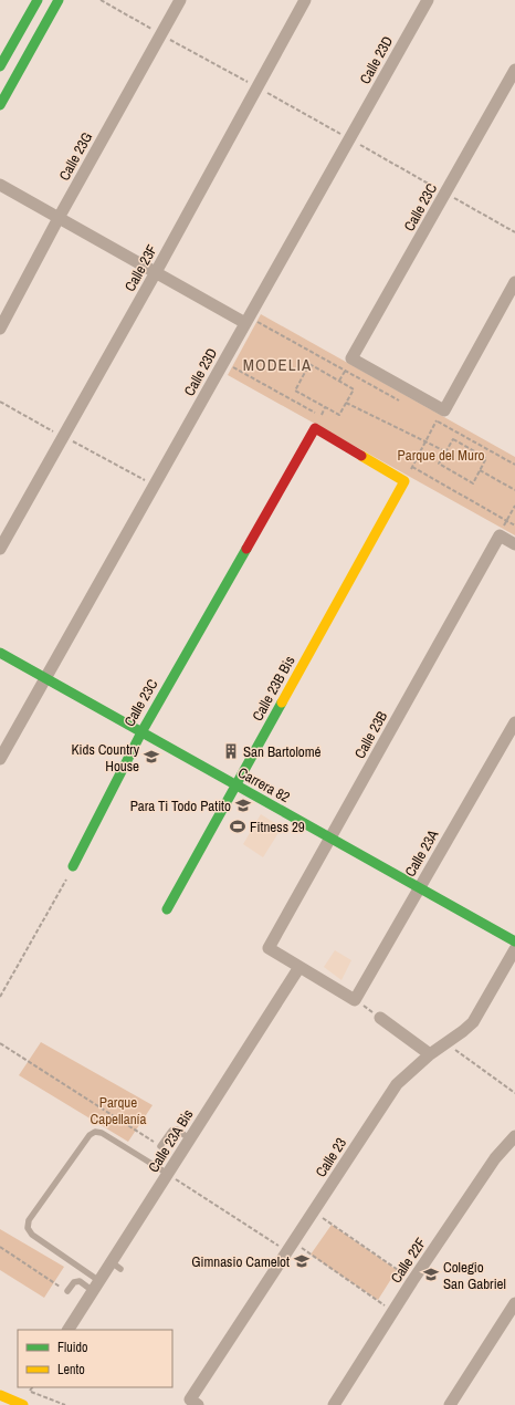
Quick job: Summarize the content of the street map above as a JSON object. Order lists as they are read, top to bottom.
{
  "streets": {
    "street": [
      "Calle 23D",
      "Calle 23G",
      "Calle 23C",
      "Calle 23F",
      "Calle 23B Bis",
      "Calle 23B",
      "Carrera 82",
      "Calle 23A",
      "Calle 23A Bis",
      "Calle 23",
      "Calle 22F"
    ]
  },
  "crossings": [
    ["Calle 23D", "Carrera 82"],
    ["Calle 23C", "Calle 23B Bis"],
    ["Calle 23C", "Carrera 82"],
    ["Calle 23B Bis", "Carrera 82"],
    ["Calle 23B", "Carrera 82"],
    ["Calle 23B", "Calle 23A Bis"],
    ["Carrera 82", "Calle 23A"]
  ],
  "districts": ["MODELIA"],
  "parks": ["Parque del Muro", "Parque Capellanía"],
  "places": {
    "building": ["San Bartolomé"],
    "school or university": [
      "Kids Country House",
      "Para Ti Todo Patito",
      "Gimnasio Camelot",
      "Colegio San Gabriel"
    ],
    "sports": ["Fitness 29"]
  },
  "legend": ["Fluido", "Lento"]
}
